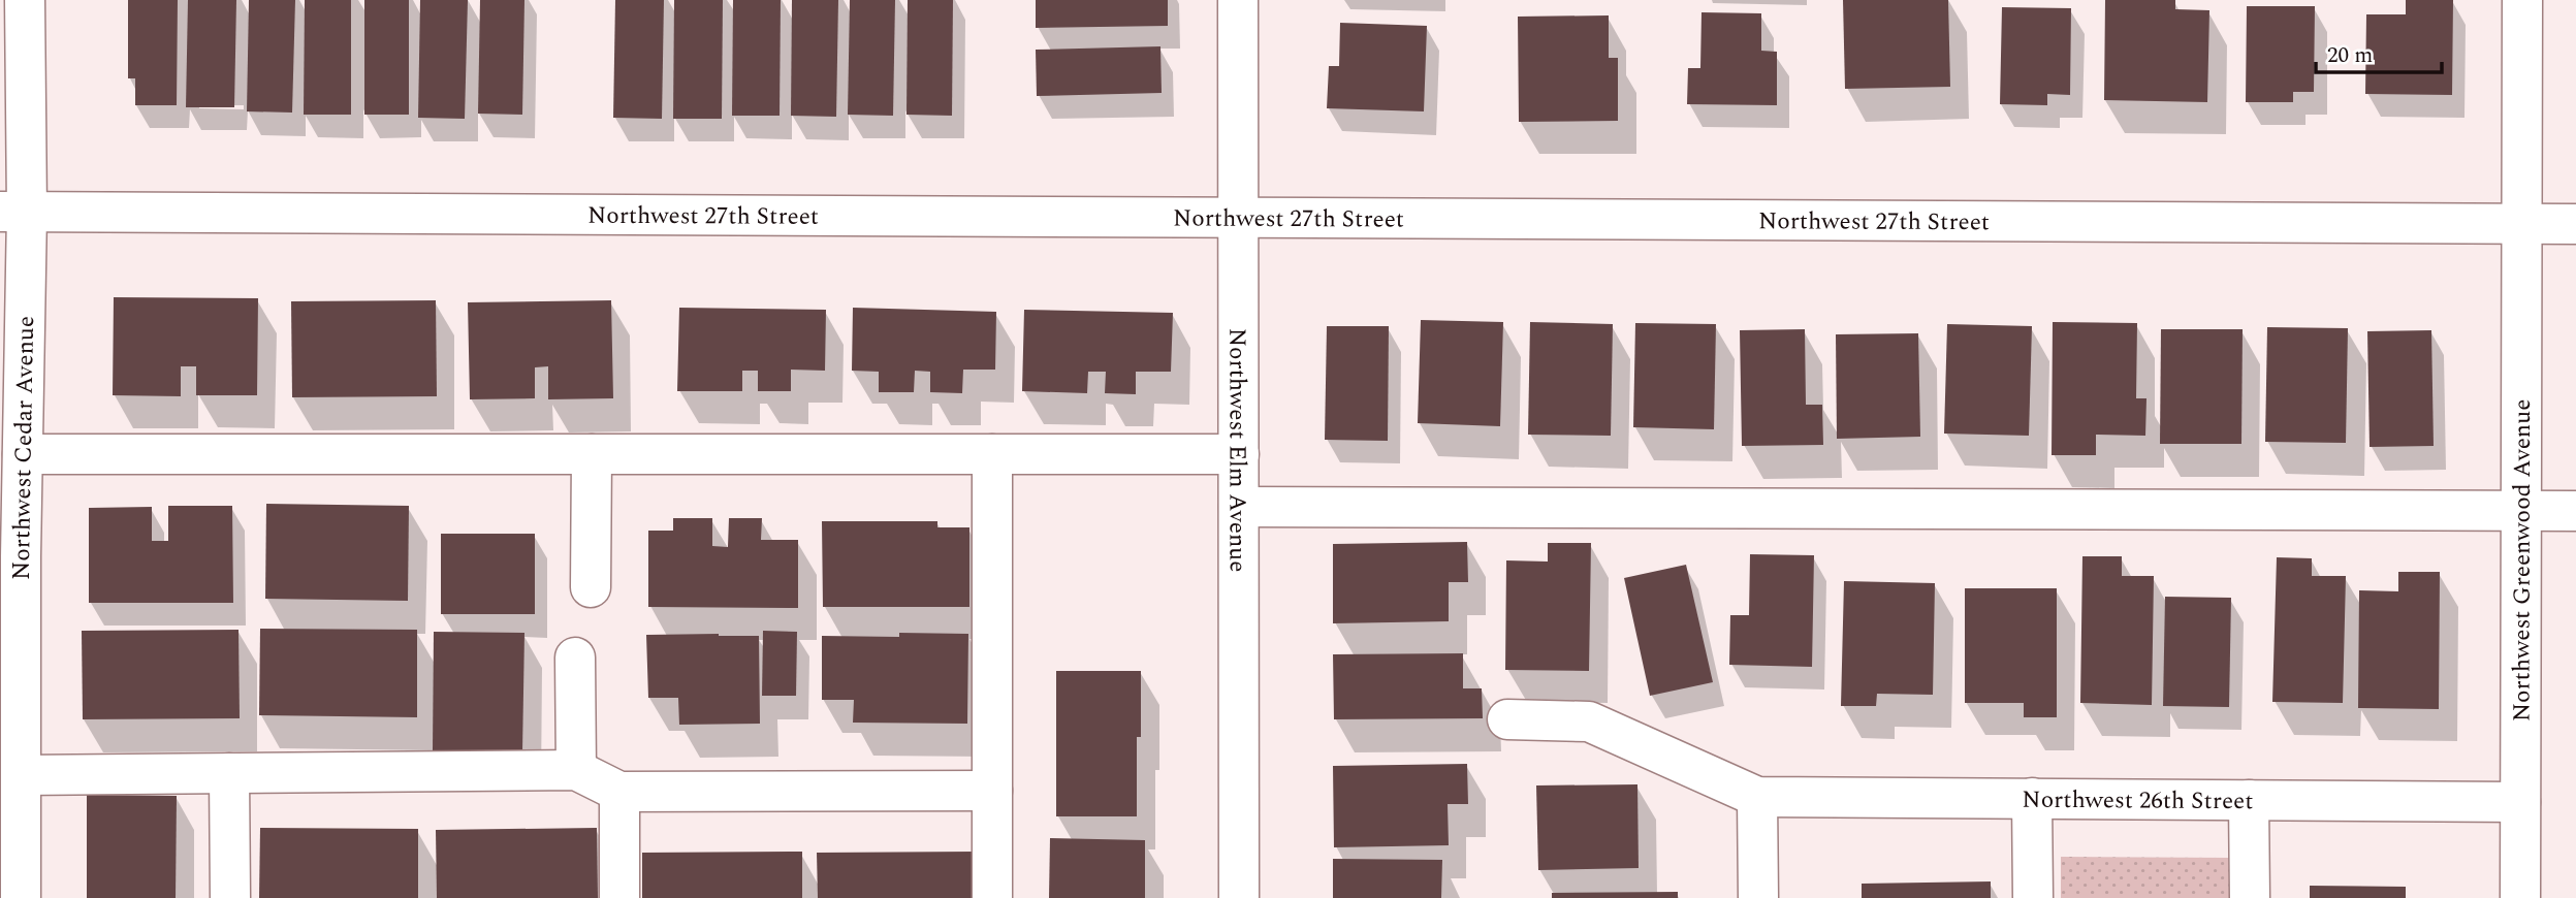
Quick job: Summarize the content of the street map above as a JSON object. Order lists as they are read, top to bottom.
{
  "streets": {
    "street": [
      "Northwest 27th Street",
      "Northwest Cedar Avenue",
      "Northwest Elm Avenue",
      "Northwest Greenwood Avenue",
      "Northwest 26th Street"
    ]
  },
  "crossings": [
    ["Northwest 27th Street", "Northwest Cedar Avenue"],
    ["Northwest 27th Street", "Northwest Elm Avenue"],
    ["Northwest 27th Street", "Northwest Greenwood Avenue"],
    ["Northwest Greenwood Avenue", "Northwest 26th Street"]
  ],
  "scale_bar": "20 m"
}
